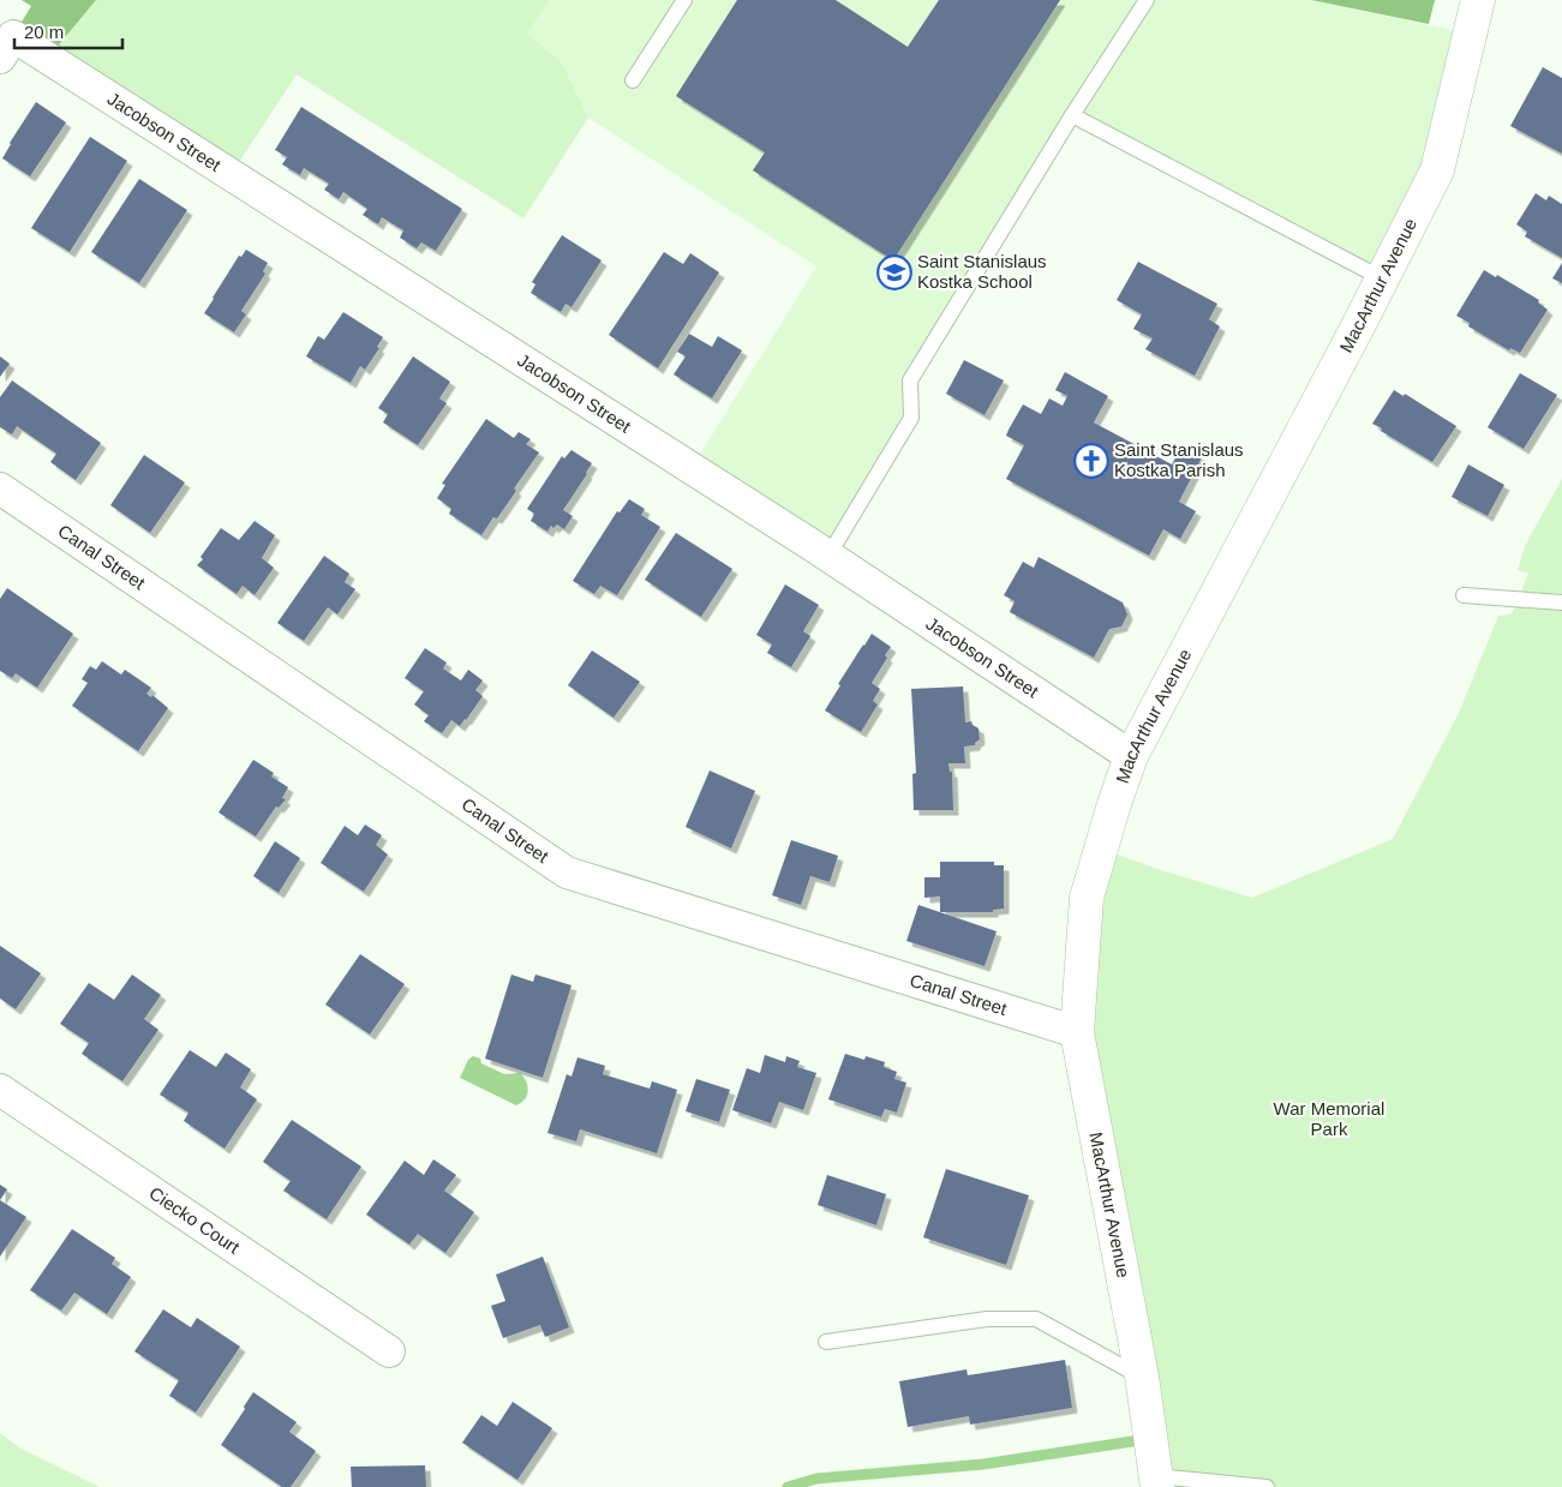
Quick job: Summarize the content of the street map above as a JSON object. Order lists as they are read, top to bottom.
{
  "streets": {
    "street": [
      "Jacobson Street",
      "MacArthur Avenue",
      "Canal Street",
      "Ciecko Court"
    ]
  },
  "crossings": [
    ["Jacobson Street", "MacArthur Avenue"],
    ["MacArthur Avenue", "Canal Street"]
  ],
  "parks": ["War Memorial Park"],
  "places": {
    "school or university": ["Saint Stanislaus Kostka School"],
    "church": ["Saint Stanislaus Kostka Parish"]
  },
  "scale_bar": "20 m"
}
